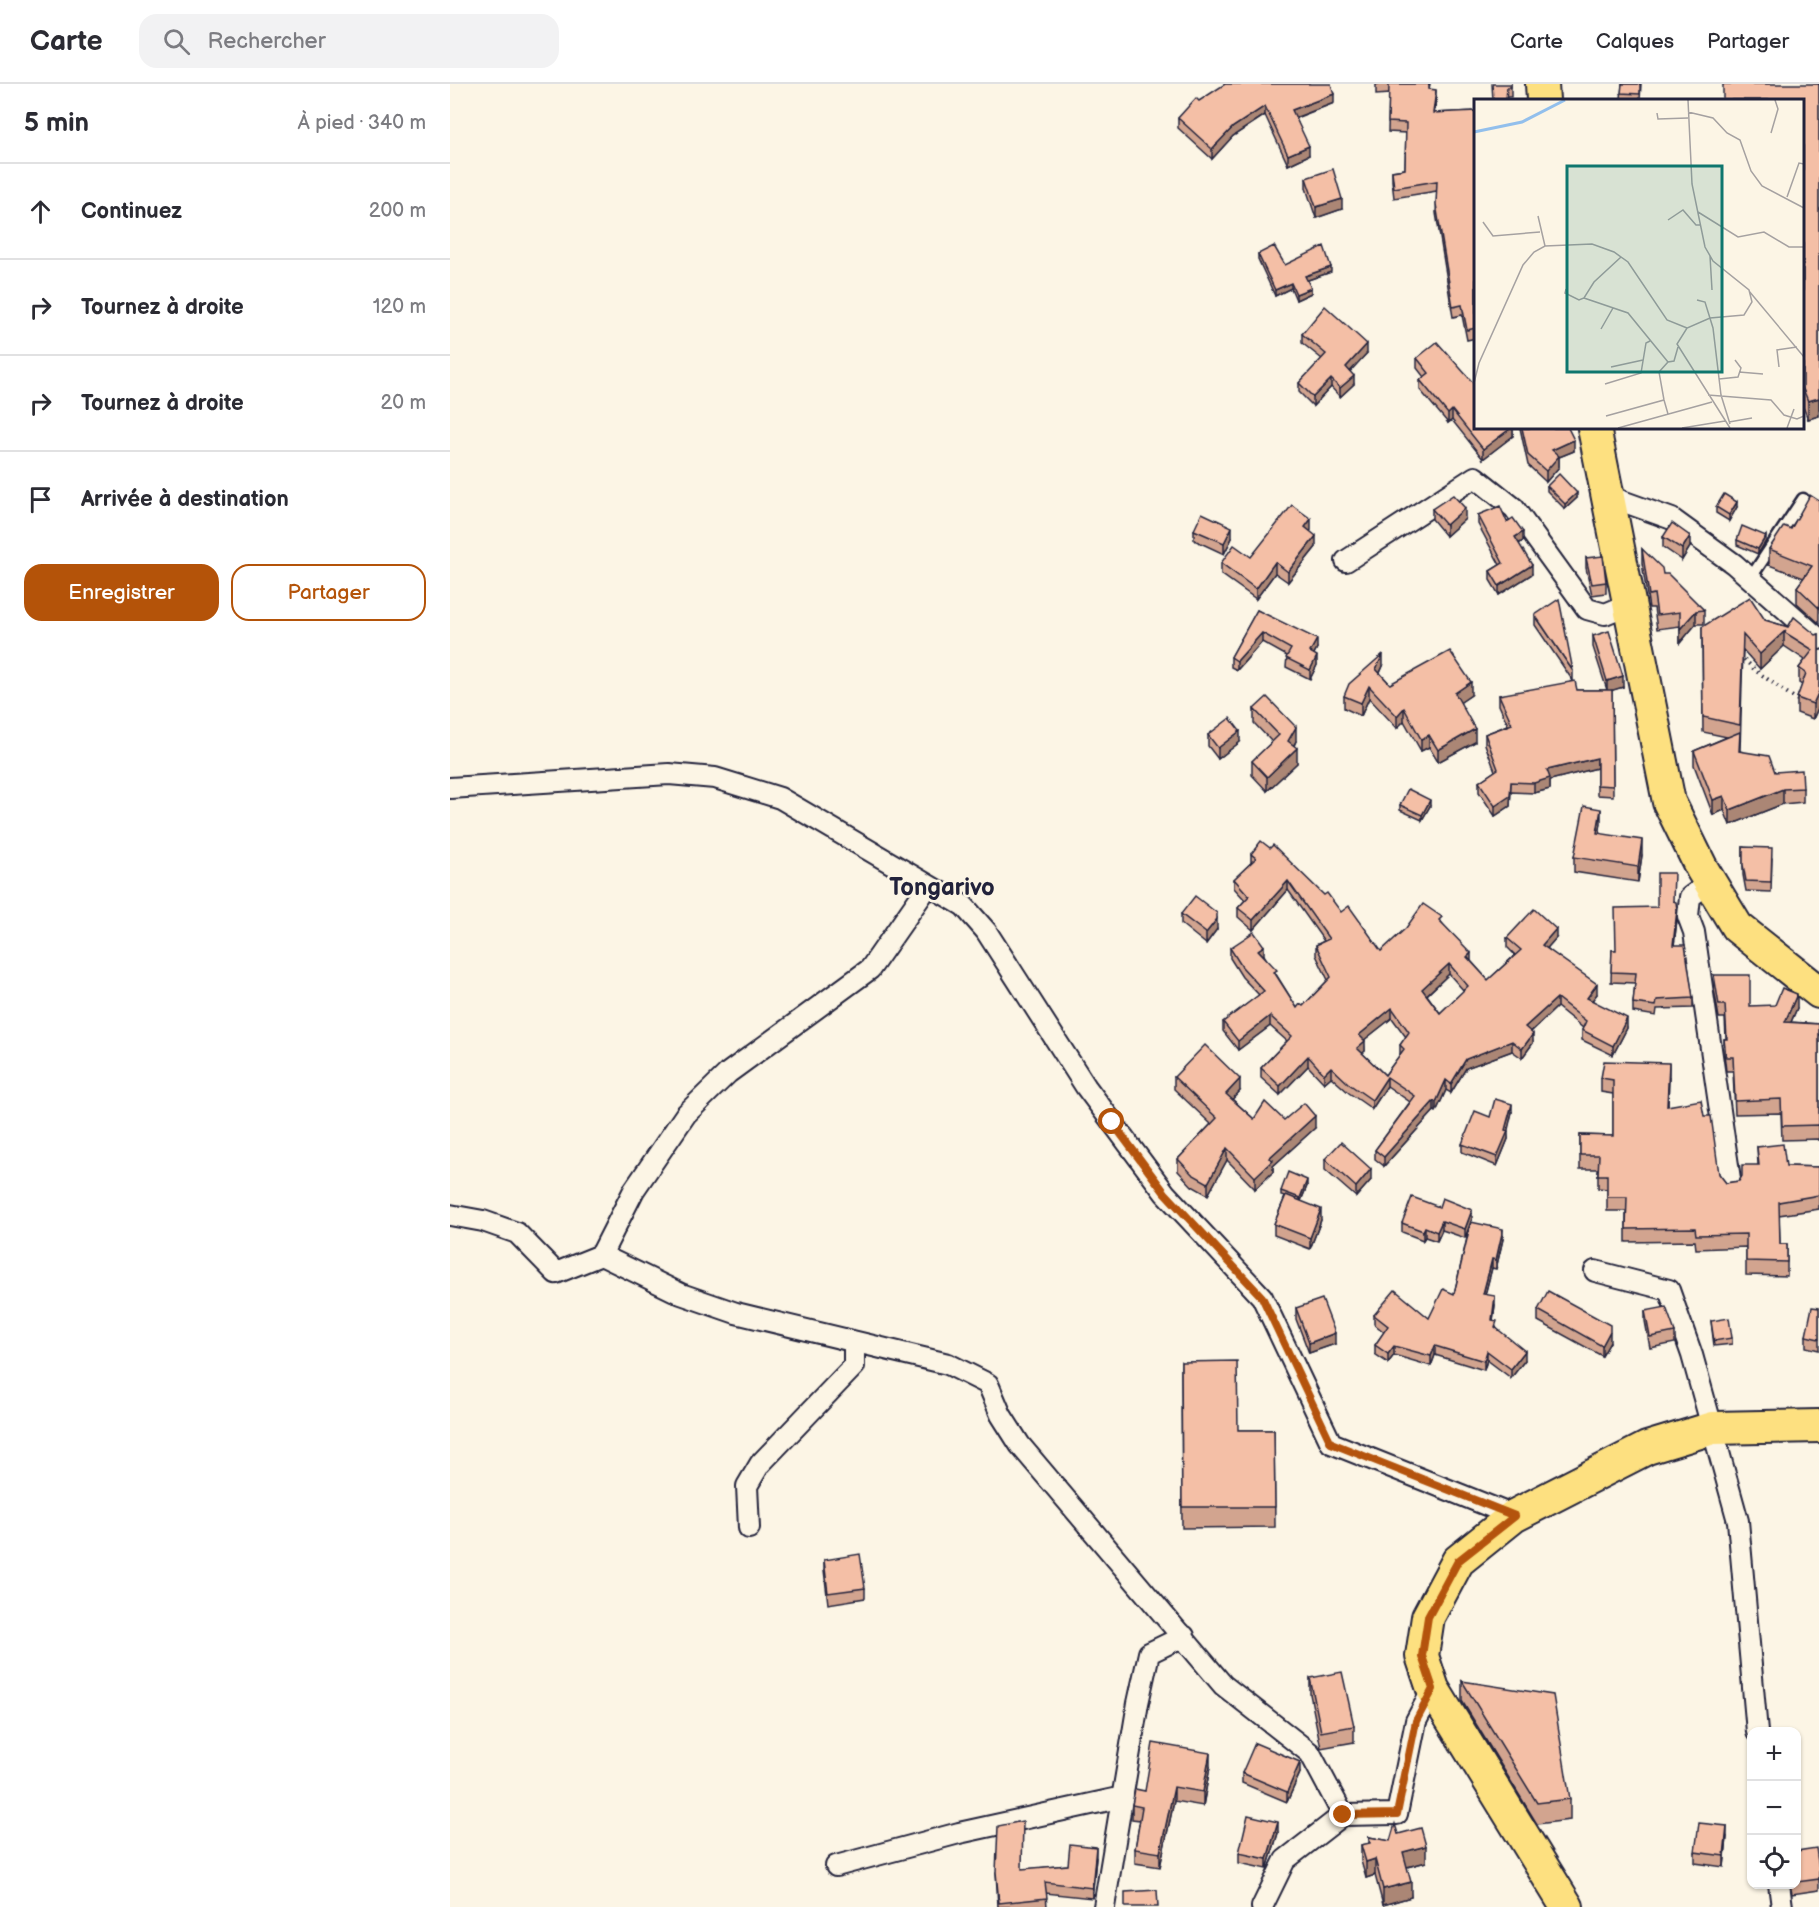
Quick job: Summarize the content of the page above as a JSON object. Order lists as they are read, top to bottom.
{
  "districts": ["Tongarivo"],
  "page": {
    "header": "Carte",
    "search": "Rechercher",
    "nav": ["Carte", "Calques", "Partager"],
    "heading": ["5 min", "À pied · 340 m"],
    "list": [
      ["Continuez", "200 m"],
      ["Tournez à droite", "120 m"],
      ["Tournez à droite", "20 m"],
      "Arrivée à destination"
    ],
    "buttons": ["Enregistrer", "Partager"],
    "map_buttons": ["+", "−"]
  }
}
